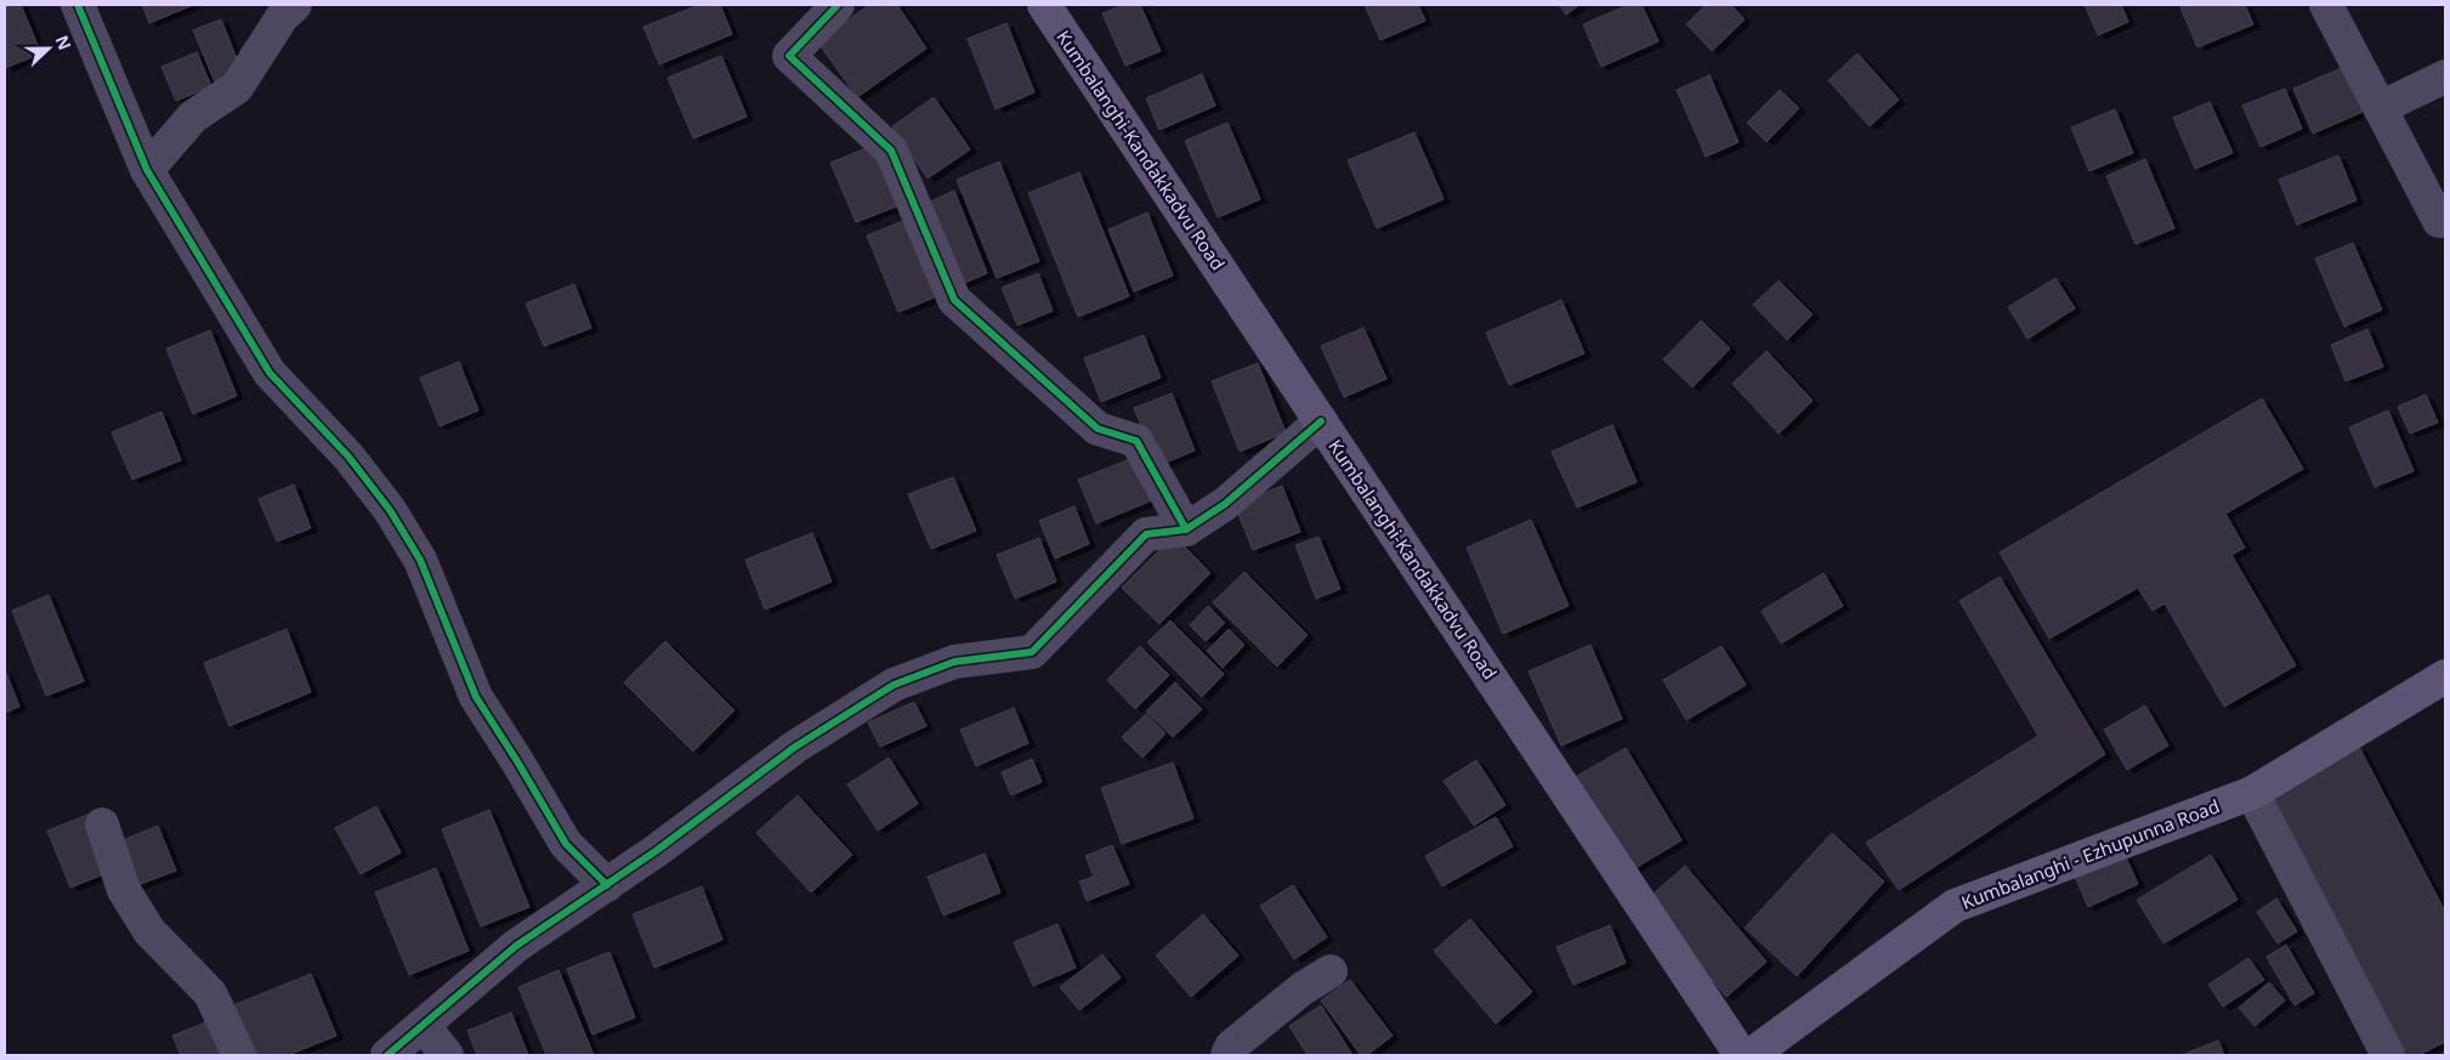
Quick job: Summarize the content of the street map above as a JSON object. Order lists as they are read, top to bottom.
{
  "streets": {
    "main road": ["Kumbalanghi-Kandakkadvu Road", "Kumbalanghi - Ezhupunna Road"]
  },
  "north": "right"
}
